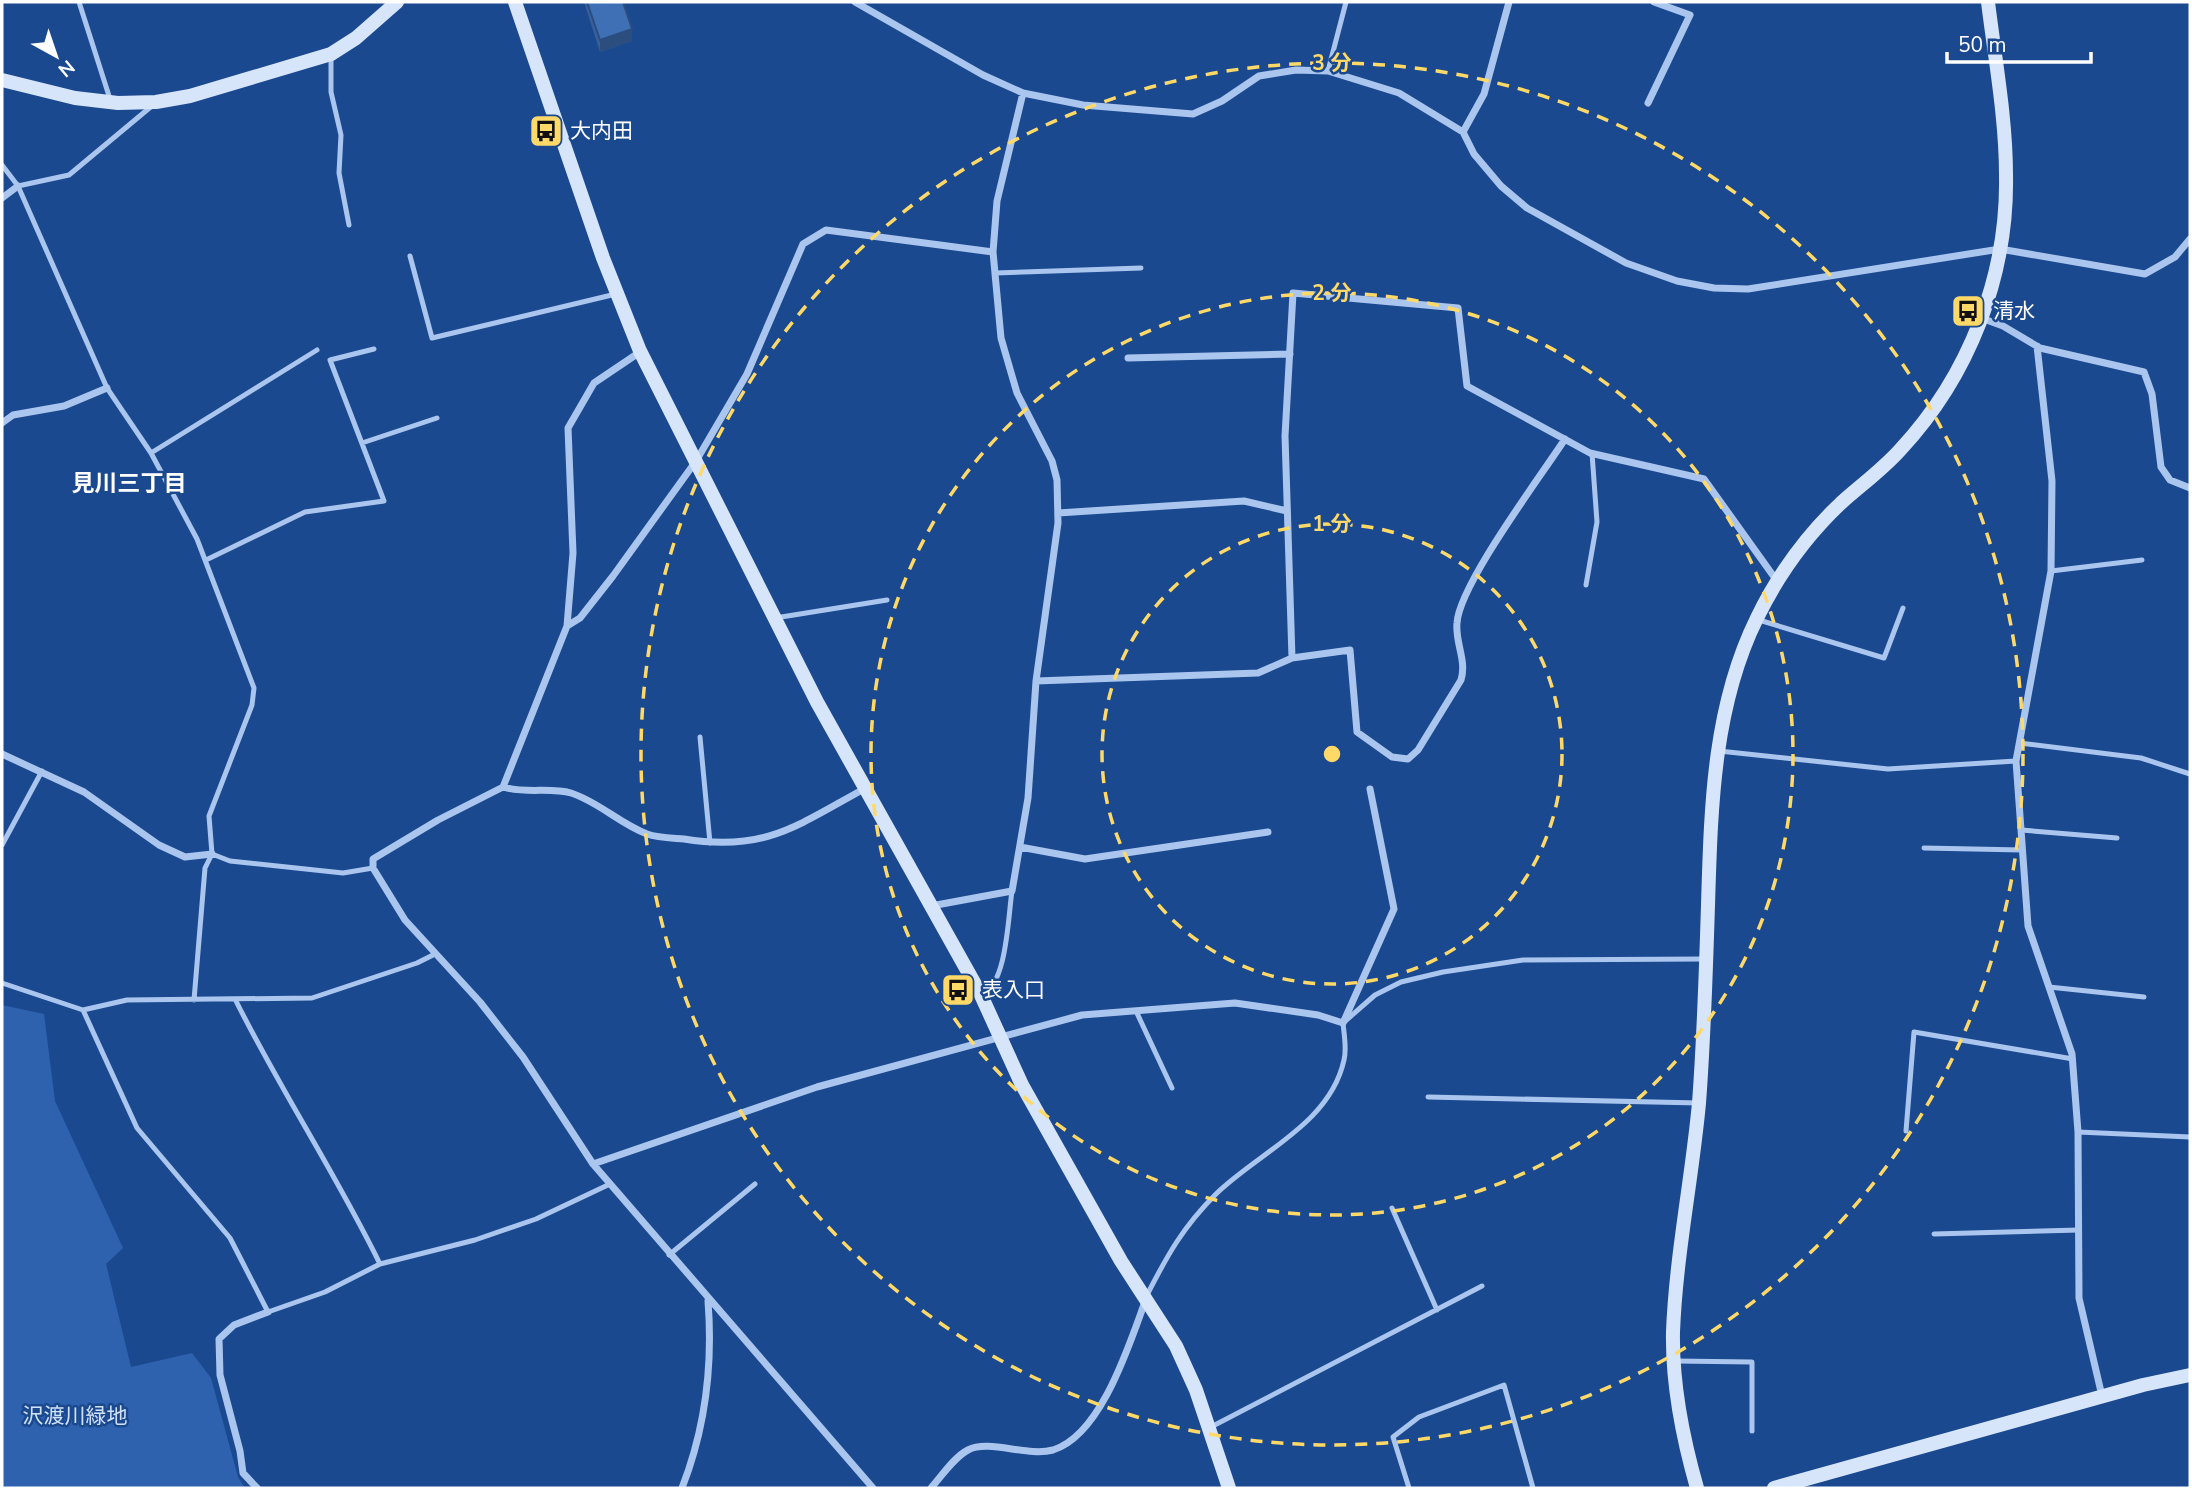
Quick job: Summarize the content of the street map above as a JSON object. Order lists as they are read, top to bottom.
{
  "districts": ["見川三丁目"],
  "parks": ["沢渡川緑地"],
  "places": {
    "bus stop": ["大内田", "清水", "表入口"]
  },
  "scale_bar": "50 m",
  "north": "bottom right",
  "rings": ["3 分", "2 分", "1 分"]
}
